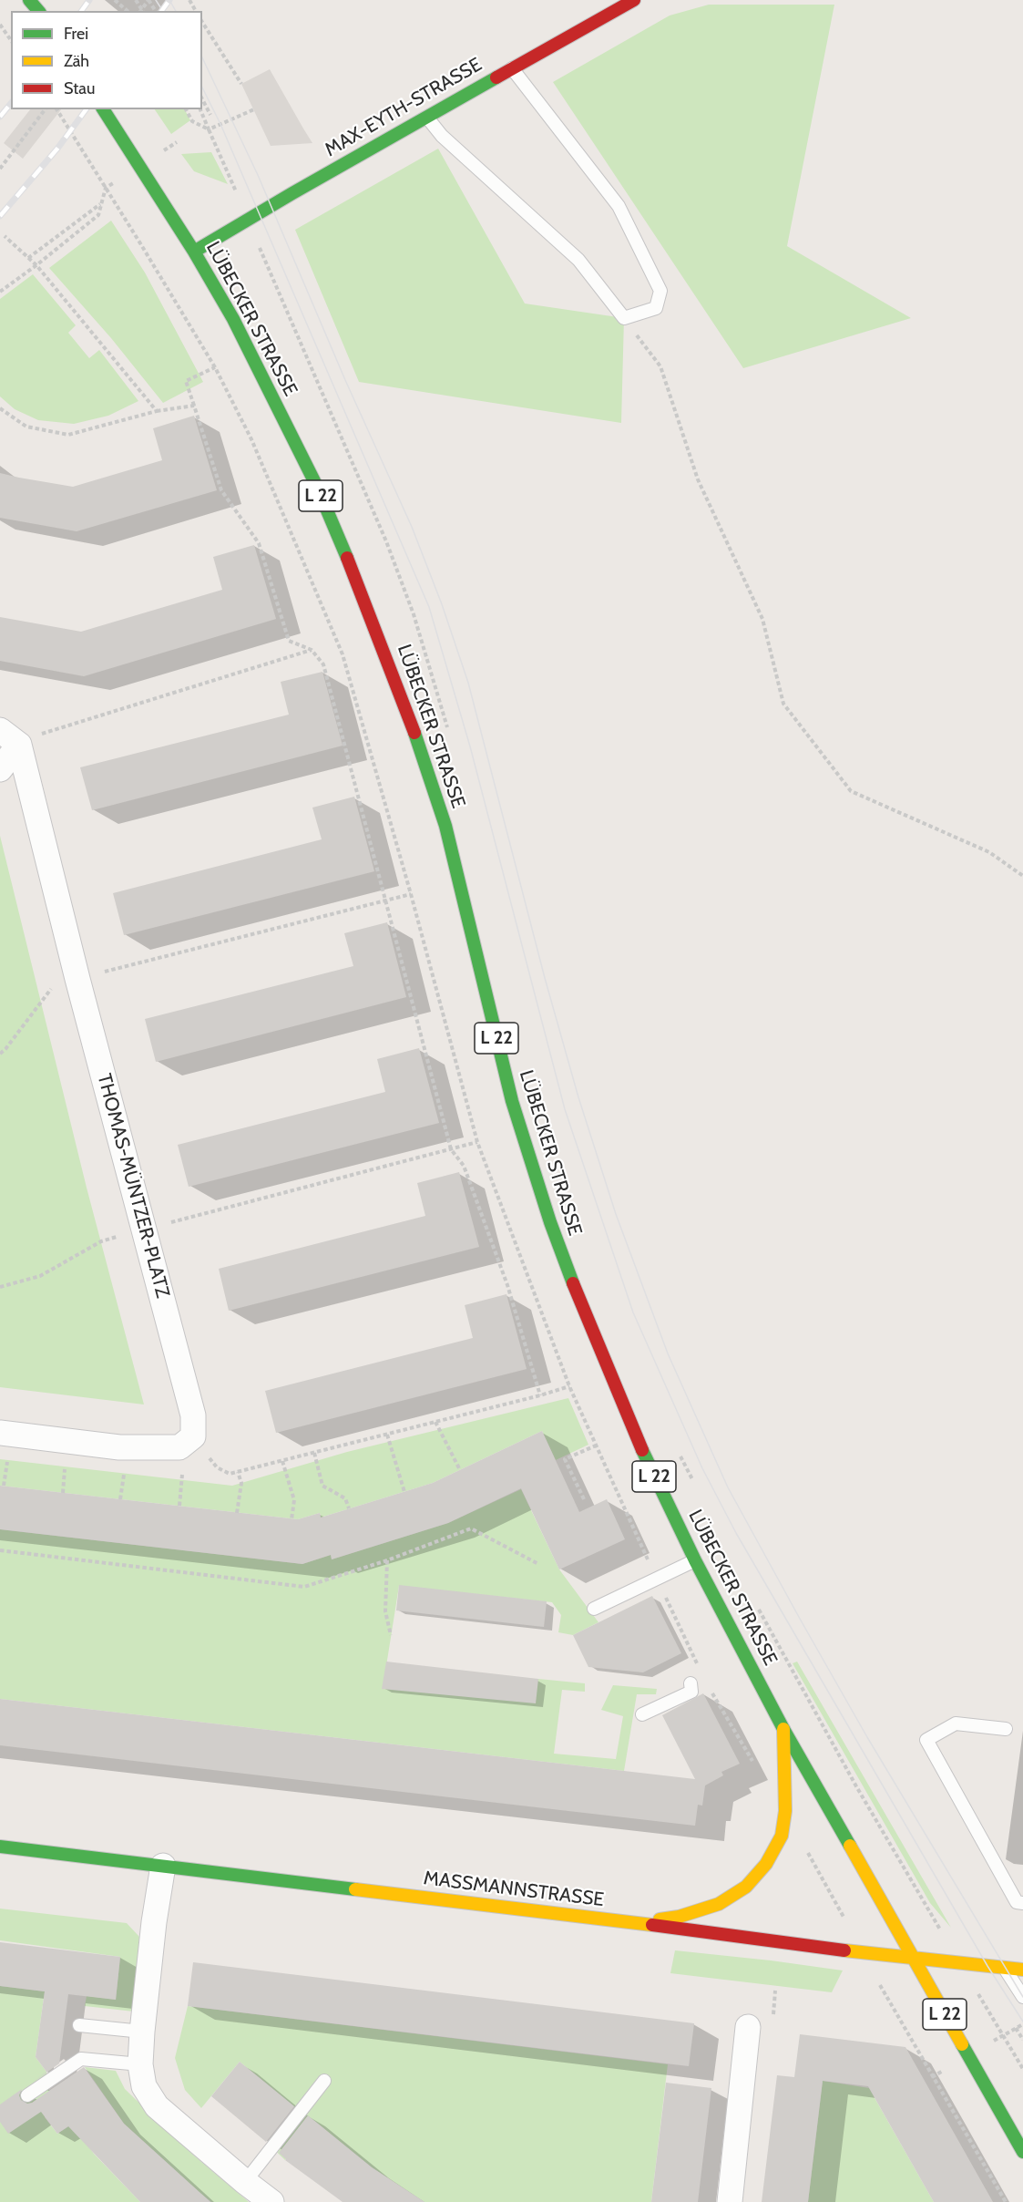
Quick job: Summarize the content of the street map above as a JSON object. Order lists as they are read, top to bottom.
{
  "streets": {
    "main road": [
      "MAX-EYTH-STRASSE",
      "LÜBECKER STRASSE",
      "L 22",
      "MASSMANNSTRASSE"
    ],
    "street": ["THOMAS-MÜNTZER-PLATZ"]
  },
  "crossings": [
    ["MAX-EYTH-STRASSE", "LÜBECKER STRASSE"],
    ["LÜBECKER STRASSE", "MASSMANNSTRASSE"]
  ],
  "legend": ["Frei", "Zäh", "Stau"]
}
